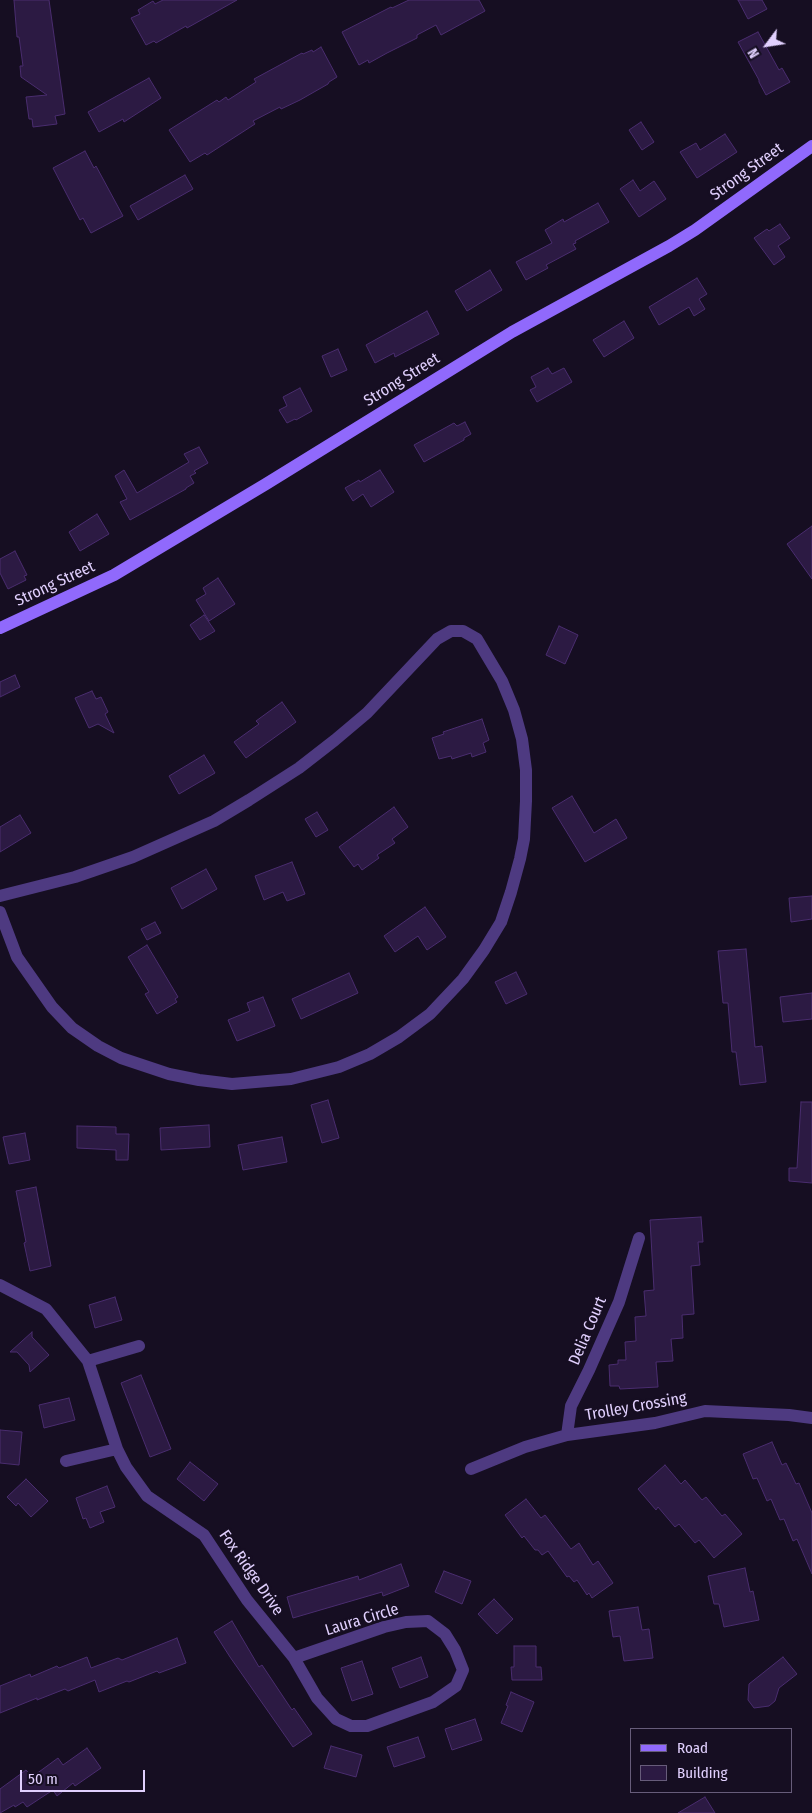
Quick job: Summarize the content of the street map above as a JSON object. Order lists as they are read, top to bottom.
{
  "streets": {
    "street": [
      "Strong Street",
      "Delia Court",
      "Trolley Crossing",
      "Fox Ridge Drive",
      "Laura Circle"
    ]
  },
  "crossings": [
    ["Delia Court", "Trolley Crossing"],
    ["Fox Ridge Drive", "Laura Circle"]
  ],
  "legend": ["Road", "Building"],
  "scale_bar": "50 m",
  "north": "bottom left"
}
